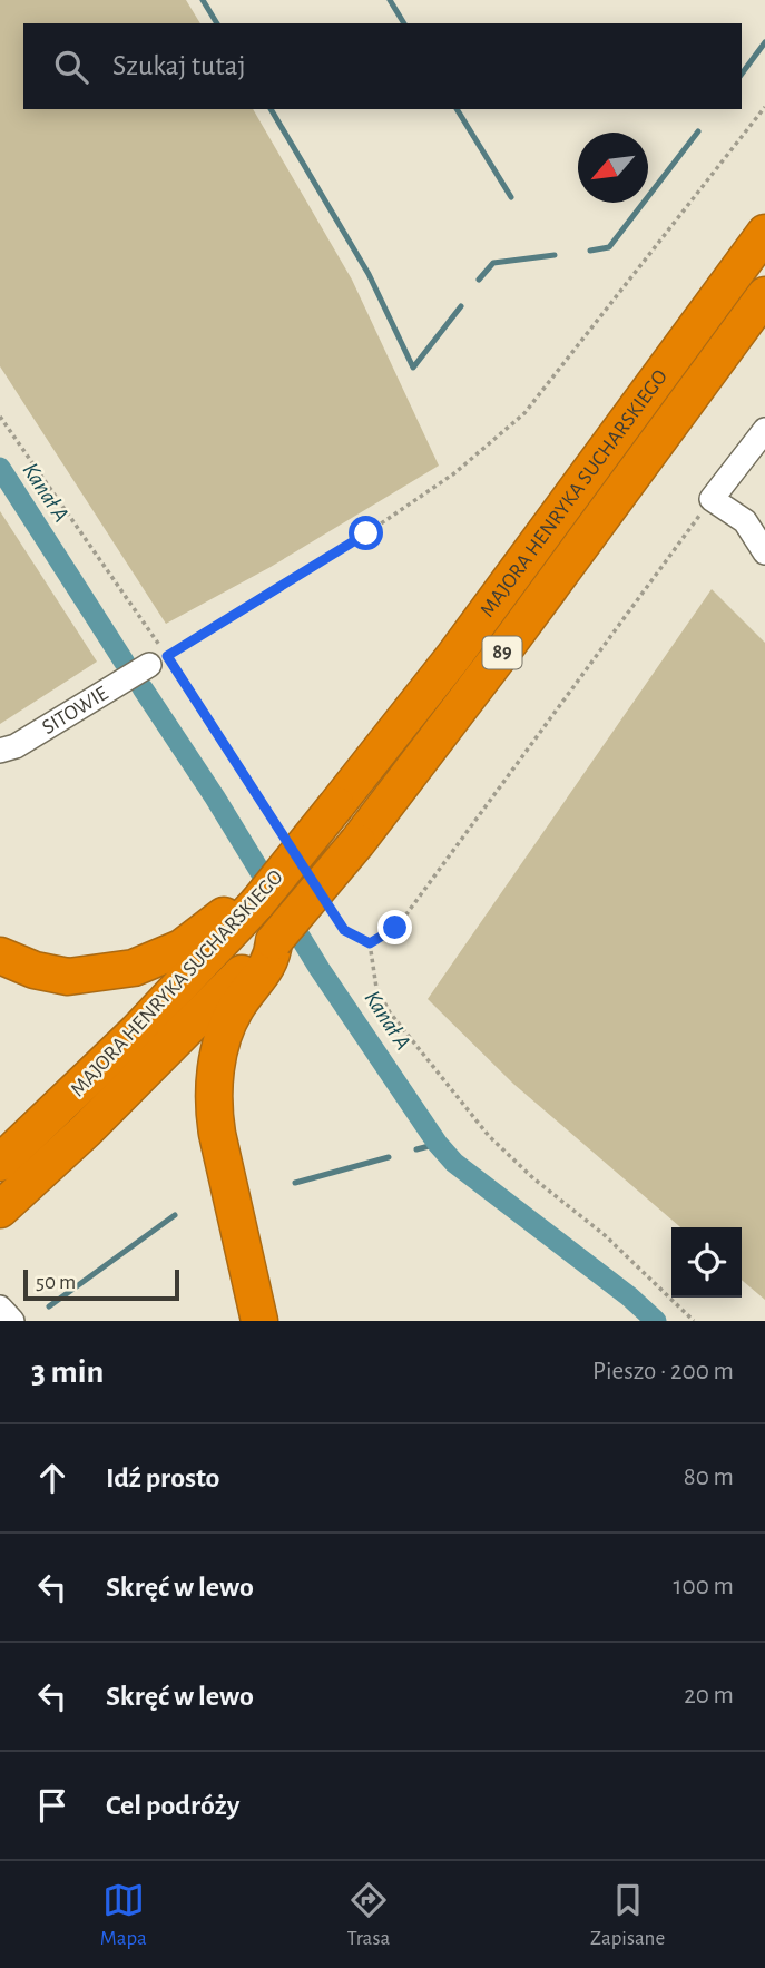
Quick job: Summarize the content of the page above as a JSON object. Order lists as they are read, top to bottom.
{
  "streets": {
    "highway": ["MAJORA HENRYKA SUCHARSKIEGO", "89"],
    "street": ["SITOWIE"]
  },
  "water": ["Kanał A"],
  "scale_bar": "50 m",
  "north": "bottom left",
  "page": {
    "search": "Szukaj tutaj",
    "scale": "50 m",
    "heading": ["3 min", "Pieszo · 200 m"],
    "list": [
      ["Idź prosto", "80 m"],
      ["Skręć w lewo", "100 m"],
      ["Skręć w lewo", "20 m"],
      "Cel podróży"
    ],
    "nav": ["Mapa", "Trasa", "Zapisane"]
  }
}
